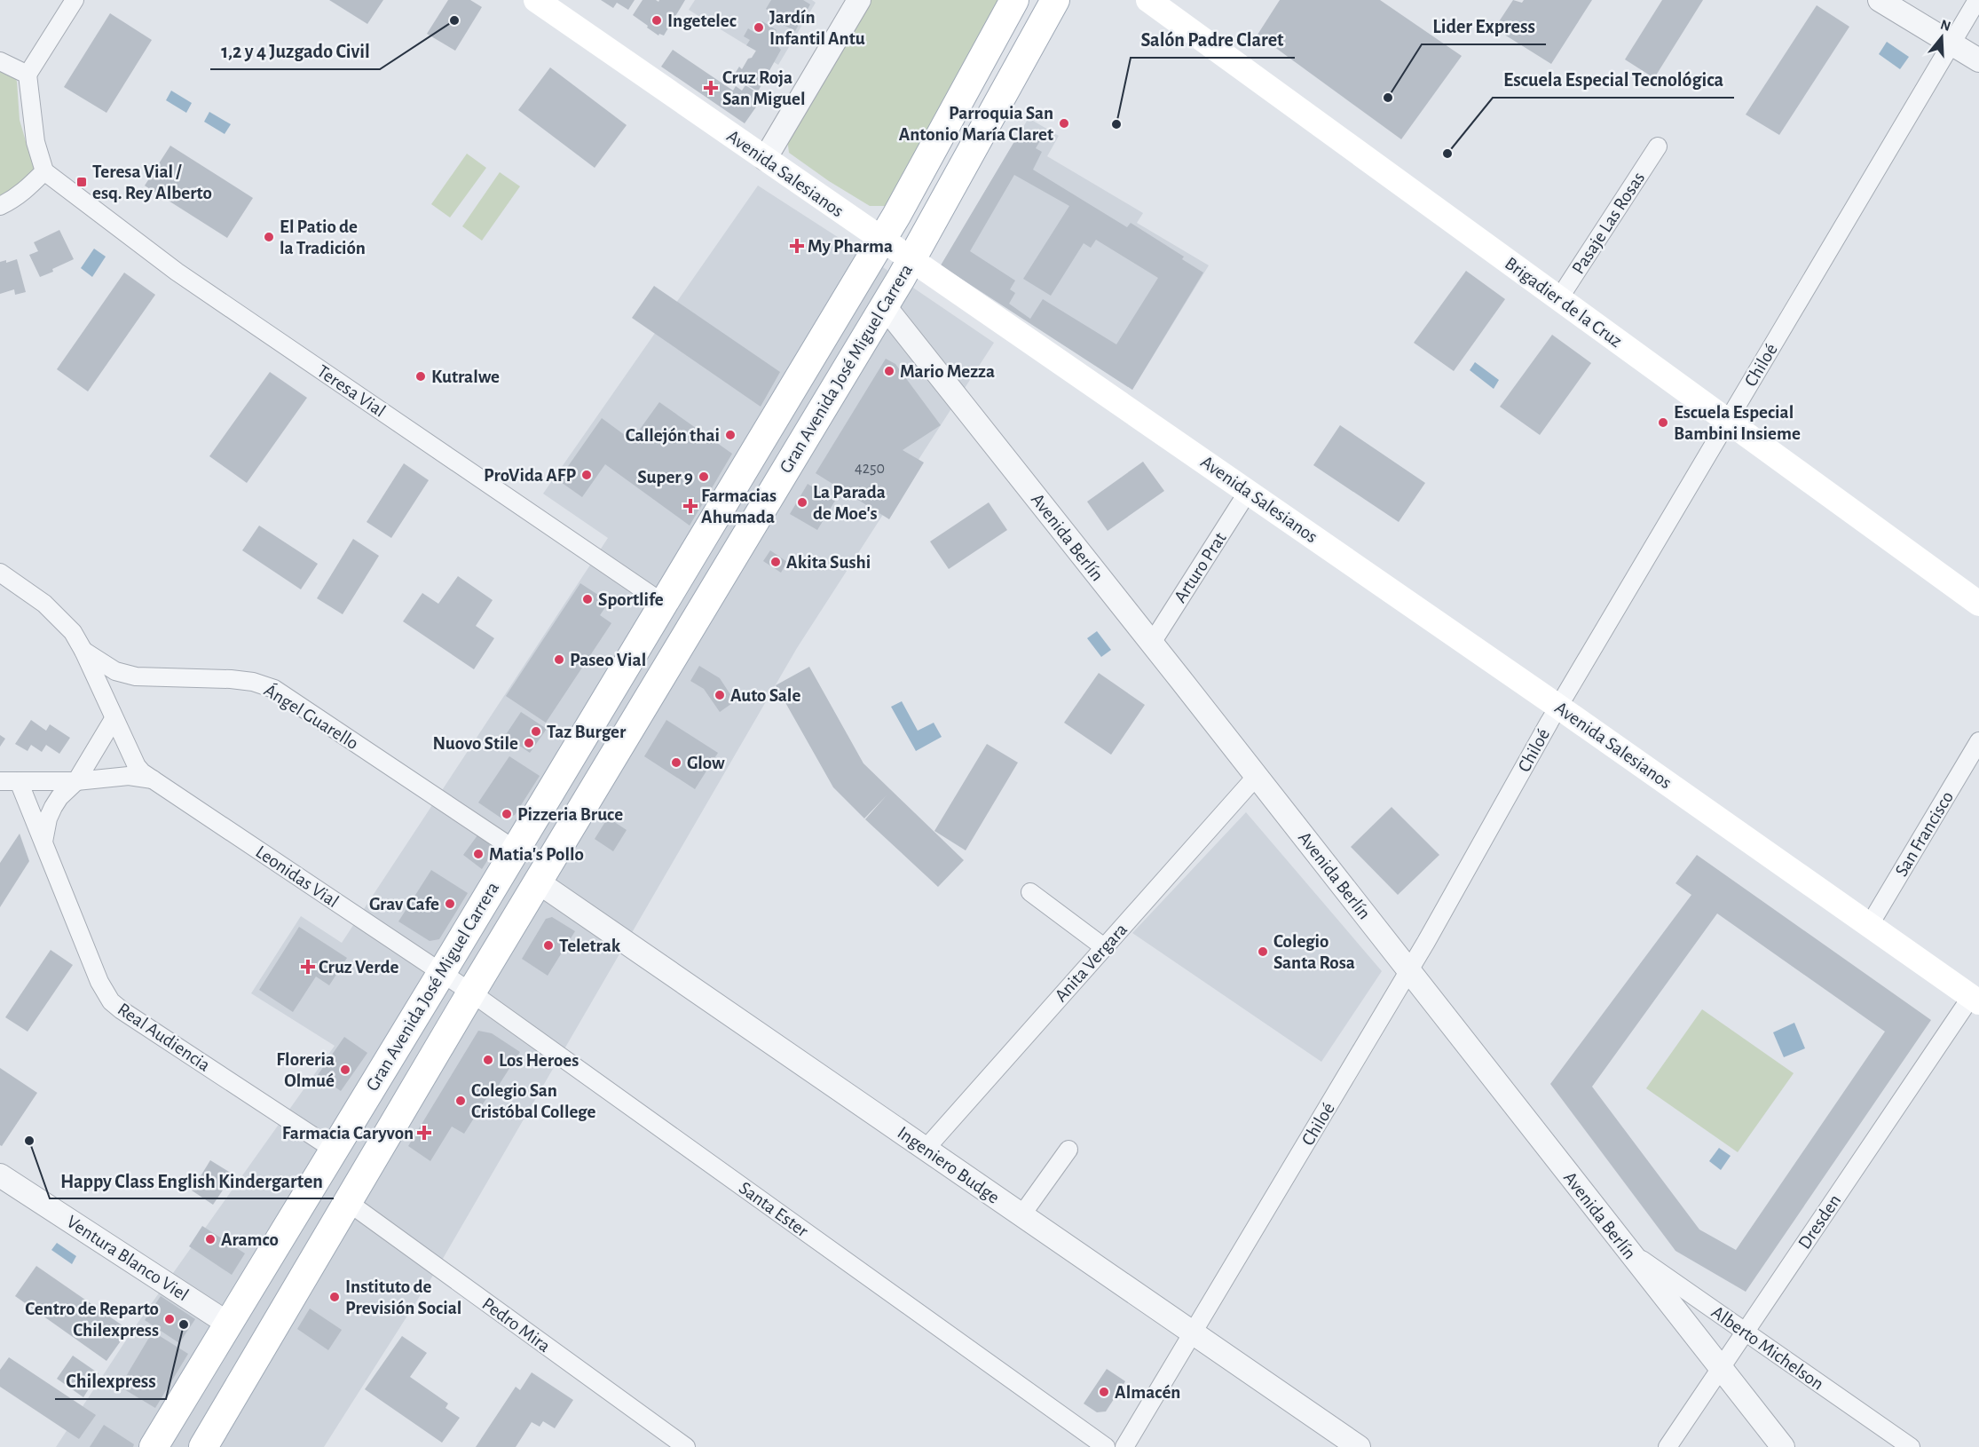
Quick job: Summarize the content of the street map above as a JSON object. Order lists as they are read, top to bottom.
{
  "streets": {
    "main road": ["Avenida Salesianos", "Brigadier de la Cruz", "Gran Avenida José Miguel Carrera"],
    "street": [
      "Pasaje Las Rosas",
      "Chiloé",
      "Teresa Vial",
      "Avenida Berlín",
      "Arturo Prat",
      "Ángel Guarello",
      "San Francisco",
      "Leonidas Vial",
      "Anita Vergara",
      "Real Audiencia",
      "Ingeniero Budge",
      "Santa Ester",
      "Dresden",
      "Ventura Blanco Viel",
      "Pedro Mira",
      "Alberto Michelson"
    ]
  },
  "crossings": [
    ["Avenida Salesianos", "Chiloé"],
    ["Avenida Salesianos", "Gran Avenida José Miguel Carrera"],
    ["Avenida Salesianos", "Arturo Prat"],
    ["Avenida Salesianos", "San Francisco"],
    ["Avenida Salesianos", "Dresden"],
    ["Pasaje Las Rosas", "Brigadier de la Cruz"],
    ["Brigadier de la Cruz", "Chiloé"],
    ["Chiloé", "Avenida Berlín"],
    ["Chiloé", "Ingeniero Budge"],
    ["Gran Avenida José Miguel Carrera", "Teresa Vial"],
    ["Gran Avenida José Miguel Carrera", "Avenida Berlín"],
    ["Gran Avenida José Miguel Carrera", "Ángel Guarello"],
    ["Gran Avenida José Miguel Carrera", "Leonidas Vial"],
    ["Gran Avenida José Miguel Carrera", "Real Audiencia"],
    ["Gran Avenida José Miguel Carrera", "Ingeniero Budge"],
    ["Gran Avenida José Miguel Carrera", "Santa Ester"],
    ["Gran Avenida José Miguel Carrera", "Ventura Blanco Viel"],
    ["Gran Avenida José Miguel Carrera", "Pedro Mira"],
    ["Avenida Berlín", "Arturo Prat"],
    ["Avenida Berlín", "Anita Vergara"],
    ["Avenida Berlín", "Dresden"],
    ["Avenida Berlín", "Alberto Michelson"],
    ["Ángel Guarello", "Leonidas Vial"],
    ["Leonidas Vial", "Real Audiencia"],
    ["Leonidas Vial", "Santa Ester"],
    ["Anita Vergara", "Ingeniero Budge"],
    ["Dresden", "Alberto Michelson"]
  ],
  "places": {
    "other": [
      "1,2 y 4 Juzgado Civil",
      "Ingetelec",
      "Jardín Infantil Antu",
      "Lider Express",
      "Parroquia San Antonio María Claret",
      "Salón Padre Claret",
      "Escuela Especial Tecnológica",
      "El Patio de la Tradición",
      "Mario Mezza",
      "Kutralwe",
      "Escuela Especial Bambini Insieme",
      "Callejón thai",
      "ProVida AFP",
      "Super 9",
      "La Parada de Moe's",
      "Akita Sushi",
      "Sportlife",
      "Paseo Vial",
      "Auto Sale",
      "Taz Burger",
      "Nuovo Stile",
      "Glow",
      "Pizzeria Bruce",
      "Matia's Pollo",
      "Grav Cafe",
      "Teletrak",
      "Colegio Santa Rosa",
      "Los Heroes",
      "Floreria Olmué",
      "Colegio San Cristóbal College",
      "Happy Class English Kindergarten",
      "Aramco",
      "Instituto de Previsión Social",
      "Centro de Reparto Chilexpress",
      "Chilexpress",
      "Almacén"
    ],
    "health": [
      "Cruz Roja San Miguel",
      "My Pharma",
      "Farmacias Ahumada",
      "Cruz Verde",
      "Farmacia Caryvon"
    ],
    "transit": ["Teresa Vial / esq. Rey Alberto"]
  },
  "house_numbers": ["4250"],
  "north": "top"
}
